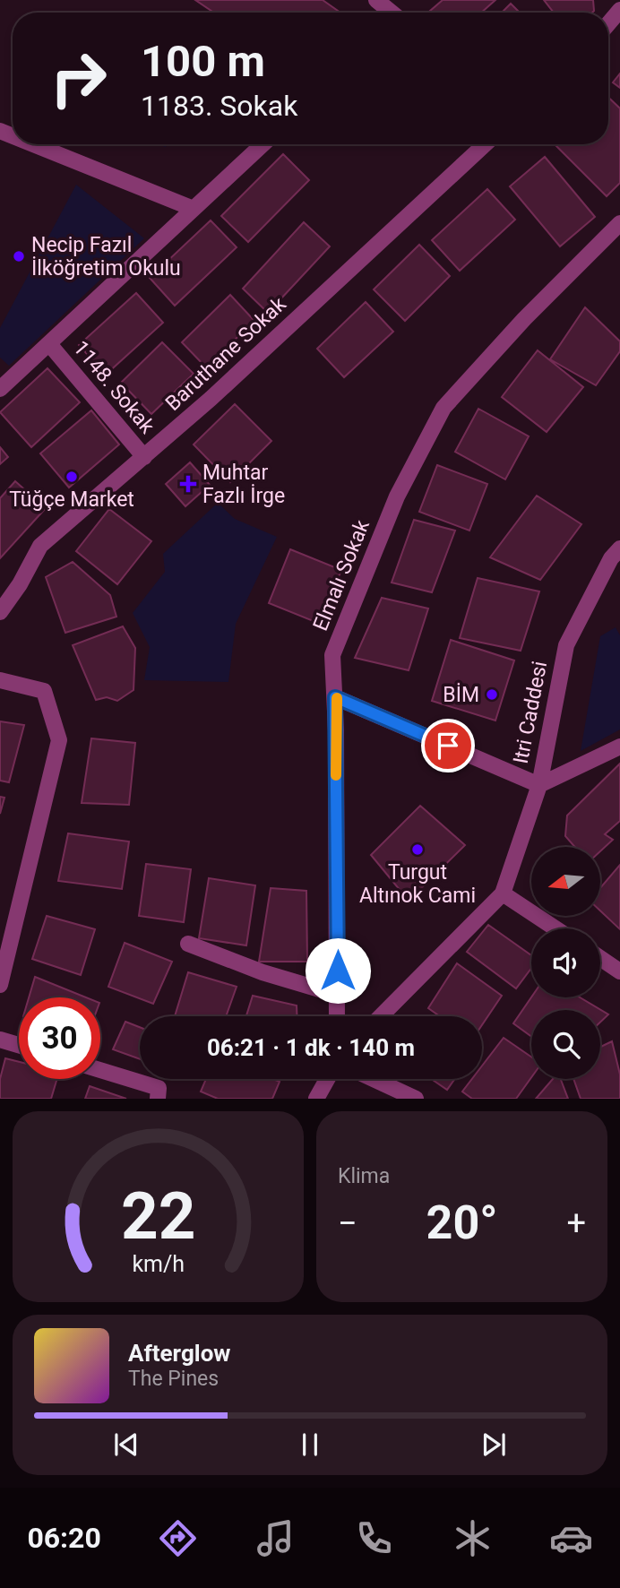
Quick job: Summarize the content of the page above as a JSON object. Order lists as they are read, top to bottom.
{
  "streets": {
    "street": [
      "Baruthane Sokak",
      "1148. Sokak",
      "Elmalı Sokak",
      "Itri Caddesi"
    ]
  },
  "crossings": [
    ["Baruthane Sokak", "1148. Sokak"]
  ],
  "places": {
    "other": [
      "Necip Fazıl İlköğretim Okulu",
      "Tüğçe Market",
      "BİM",
      "Turgut Altınok Cami"
    ],
    "health": ["Muhtar Fazlı İrge"]
  },
  "north": "left",
  "page": {
    "turn": ["100 m", "1183. Sokak"],
    "limit": "30",
    "trip": "06:21 · 1 dk · 140 m",
    "tile": "Klima",
    "heat": ["−", "20°", "+"],
    "song": ["Afterglow", "The Pines"],
    "tabs": "06:20",
    "gauge": ["22", "km/h"]
  }
}
